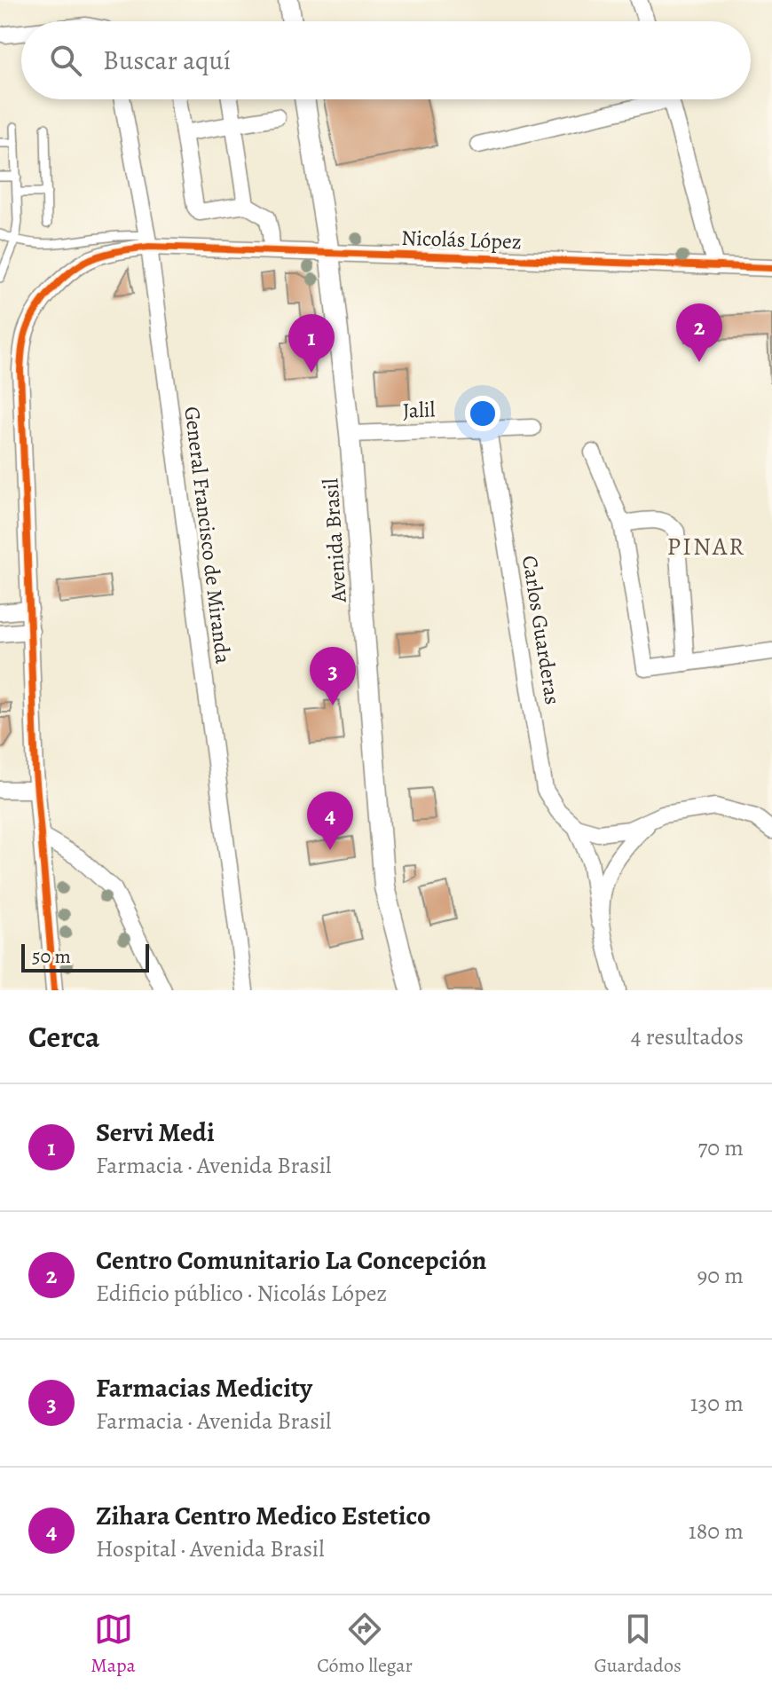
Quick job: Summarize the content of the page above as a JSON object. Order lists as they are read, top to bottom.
{
  "streets": {
    "street": [
      "Nicolás López",
      "Jalil",
      "General Francisco de Miranda",
      "Avenida Brasil",
      "Carlos Guarderas"
    ]
  },
  "crossings": [
    ["Nicolás López", "General Francisco de Miranda"],
    ["Nicolás López", "Avenida Brasil"],
    ["Jalil", "Avenida Brasil"],
    ["Jalil", "Carlos Guarderas"]
  ],
  "districts": ["PINAR"],
  "scale_bar": "50 m",
  "page": {
    "search": "Buscar aquí",
    "pins": [
      "2",
      "1",
      "3",
      "4"
    ],
    "scale": "50 m",
    "heading": ["Cerca", "4 resultados"],
    "list": [
      {
        "mark": "1",
        "name": "Servi Medi",
        "note": "Farmacia · Avenida Brasil",
        "value": "70 m"
      },
      {
        "mark": "2",
        "name": "Centro Comunitario La Concepción",
        "note": "Edificio público · Nicolás López",
        "value": "90 m"
      },
      {
        "mark": "3",
        "name": "Farmacias Medicity",
        "note": "Farmacia · Avenida Brasil",
        "value": "130 m"
      },
      {
        "mark": "4",
        "name": "Zihara Centro Medico Estetico",
        "note": "Hospital · Avenida Brasil",
        "value": "180 m"
      }
    ],
    "nav": ["Mapa", "Cómo llegar", "Guardados"]
  }
}
